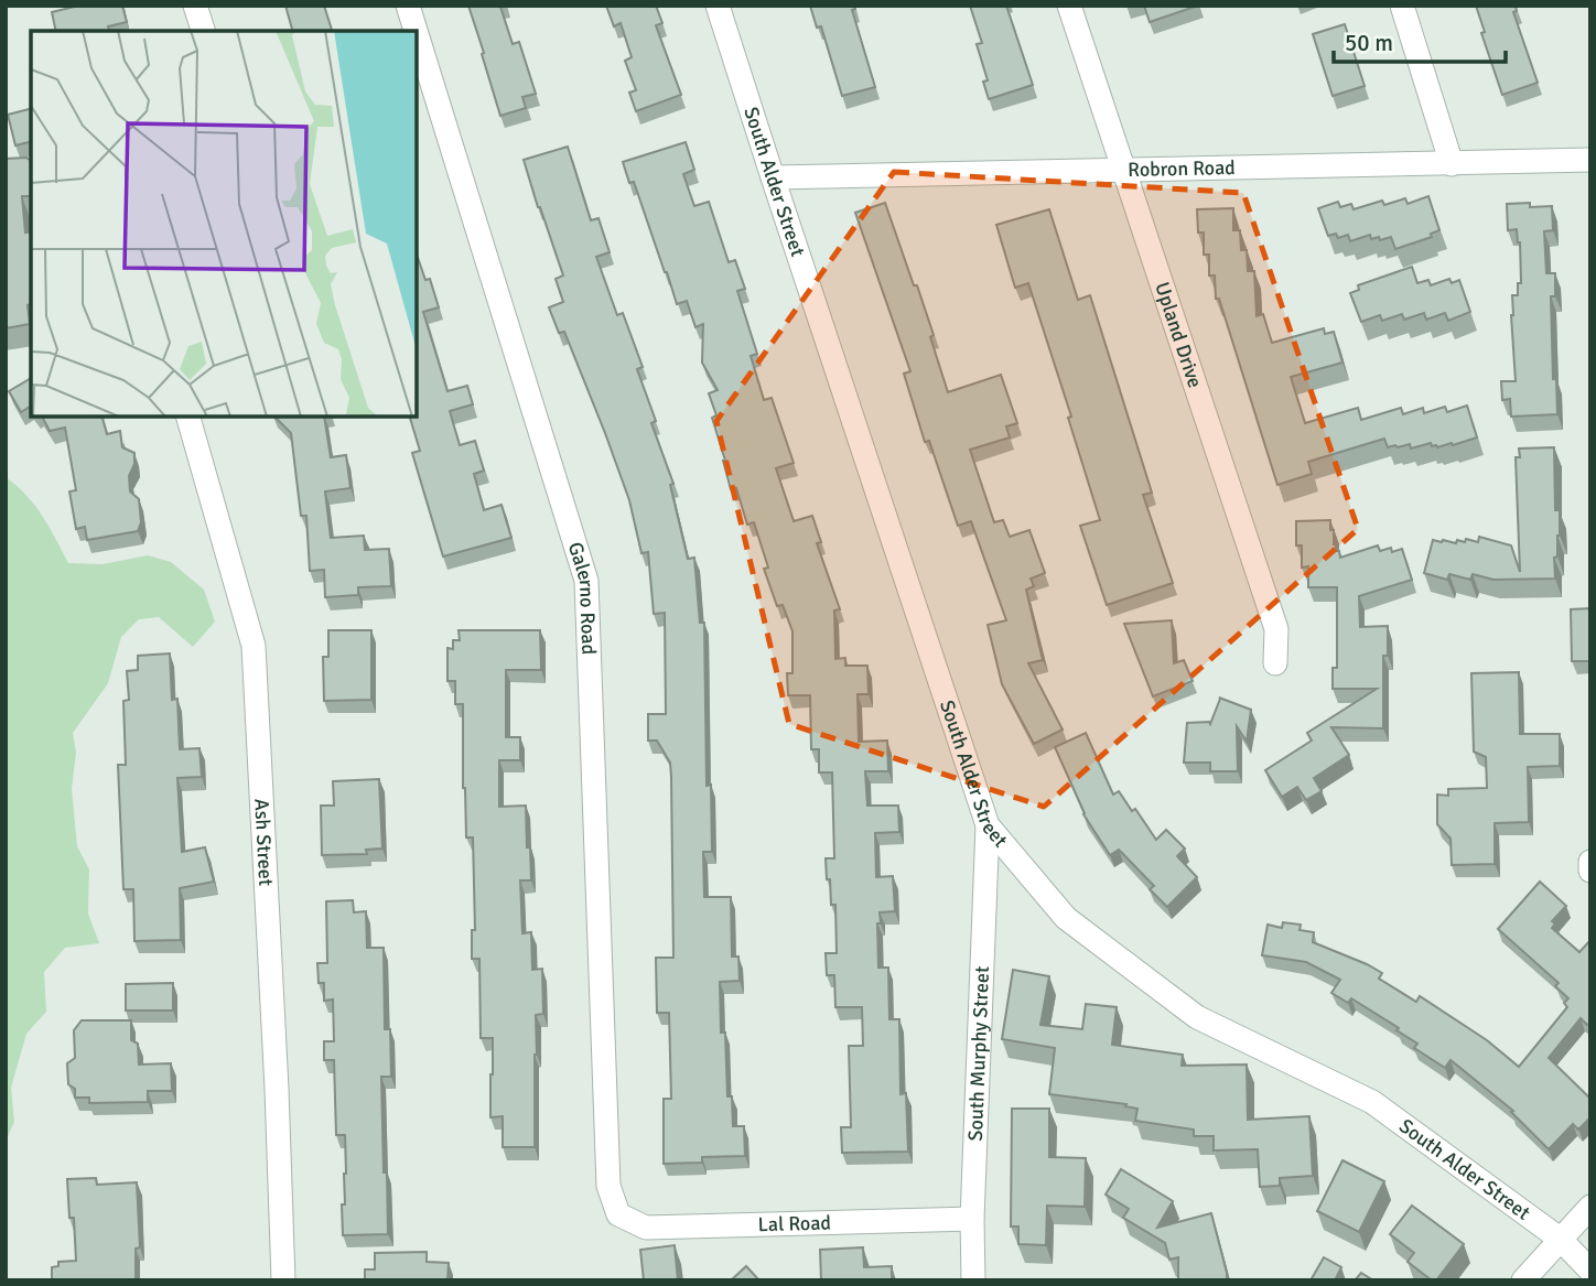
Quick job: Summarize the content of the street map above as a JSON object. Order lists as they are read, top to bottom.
{
  "streets": {
    "street": [
      "Robron Road",
      "South Alder Street",
      "Upland Drive",
      "Galerno Road",
      "Ash Street",
      "South Murphy Street",
      "Lal Road"
    ]
  },
  "crossings": [
    ["Robron Road", "South Alder Street"],
    ["Robron Road", "Upland Drive"],
    ["South Alder Street", "South Murphy Street"],
    ["Galerno Road", "Lal Road"],
    ["South Murphy Street", "Lal Road"]
  ],
  "scale_bar": "50 m"
}
